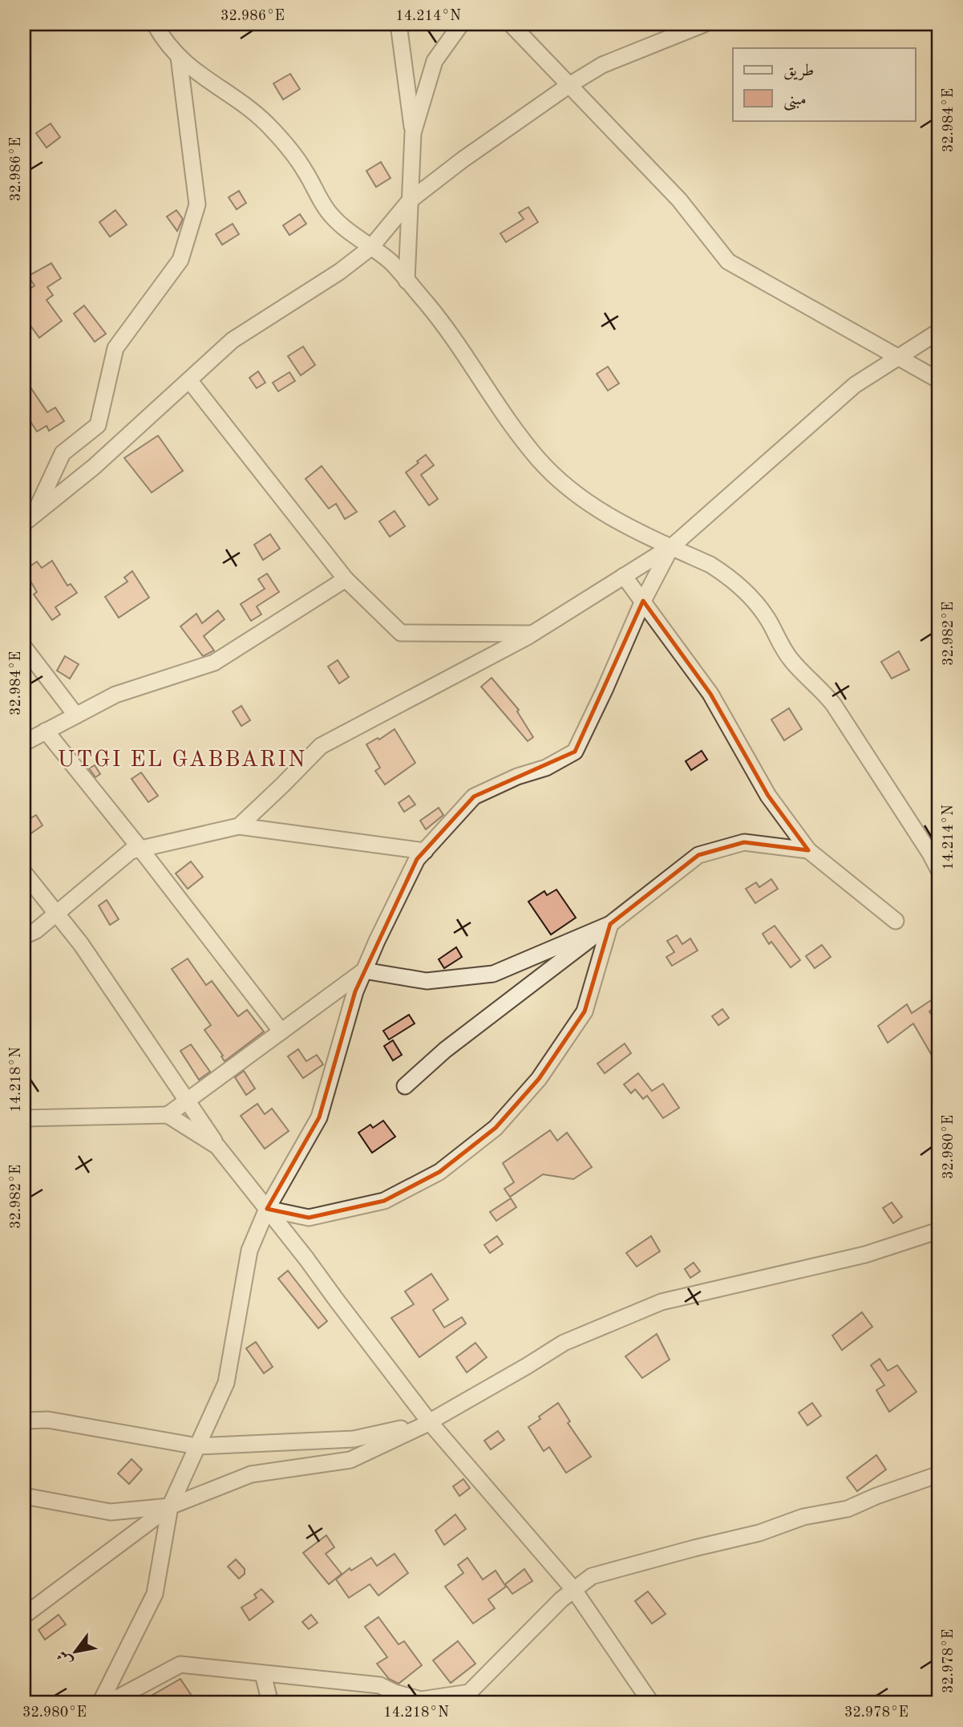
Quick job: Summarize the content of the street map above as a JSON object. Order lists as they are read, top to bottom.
{
  "districts": ["UTGI EL GABBARIN"],
  "legend": ["طريق", "مبنى"],
  "north": "bottom left",
  "coordinates": [
    "32.986°E",
    "14.214°N",
    "32.984°E",
    "32.982°E",
    "14.218°N",
    "32.980°E",
    "32.978°E"
  ]
}
